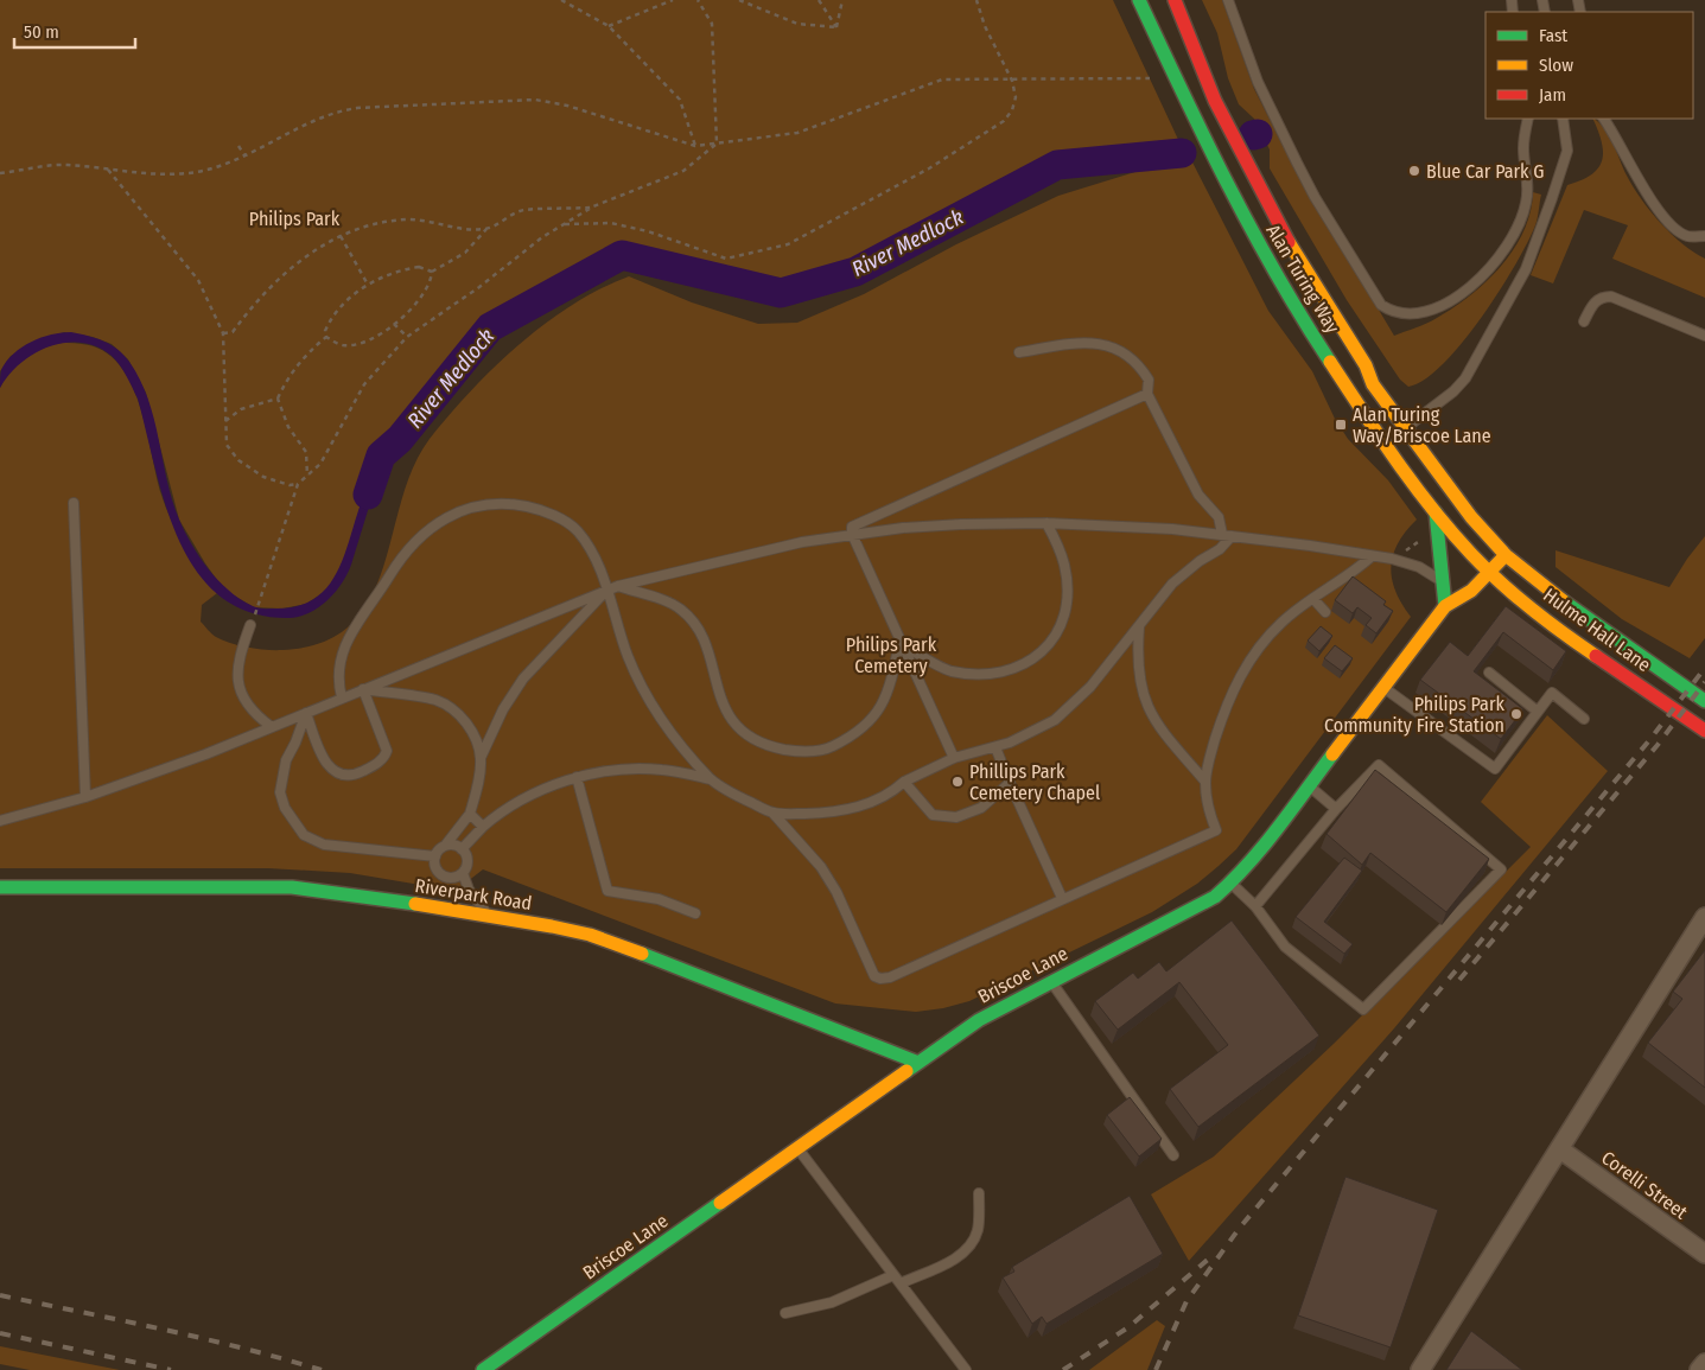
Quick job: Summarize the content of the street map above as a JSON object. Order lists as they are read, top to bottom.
{
  "streets": {
    "main road": [
      "Alan Turing Way",
      "Hulme Hall Lane",
      "Riverpark Road",
      "Briscoe Lane"
    ],
    "street": ["Corelli Street"]
  },
  "crossings": [
    ["Alan Turing Way", "Hulme Hall Lane"],
    ["Riverpark Road", "Briscoe Lane"]
  ],
  "water": ["River Medlock"],
  "parks": ["Philips Park", "Philips Park Cemetery"],
  "places": {
    "other": ["Blue Car Park G", "Philips Park Community Fire Station", "Phillips Park Cemetery Chapel"],
    "transit": ["Alan Turing Way/Briscoe Lane"]
  },
  "legend": ["Fast", "Slow", "Jam"],
  "scale_bar": "50 m"
}
